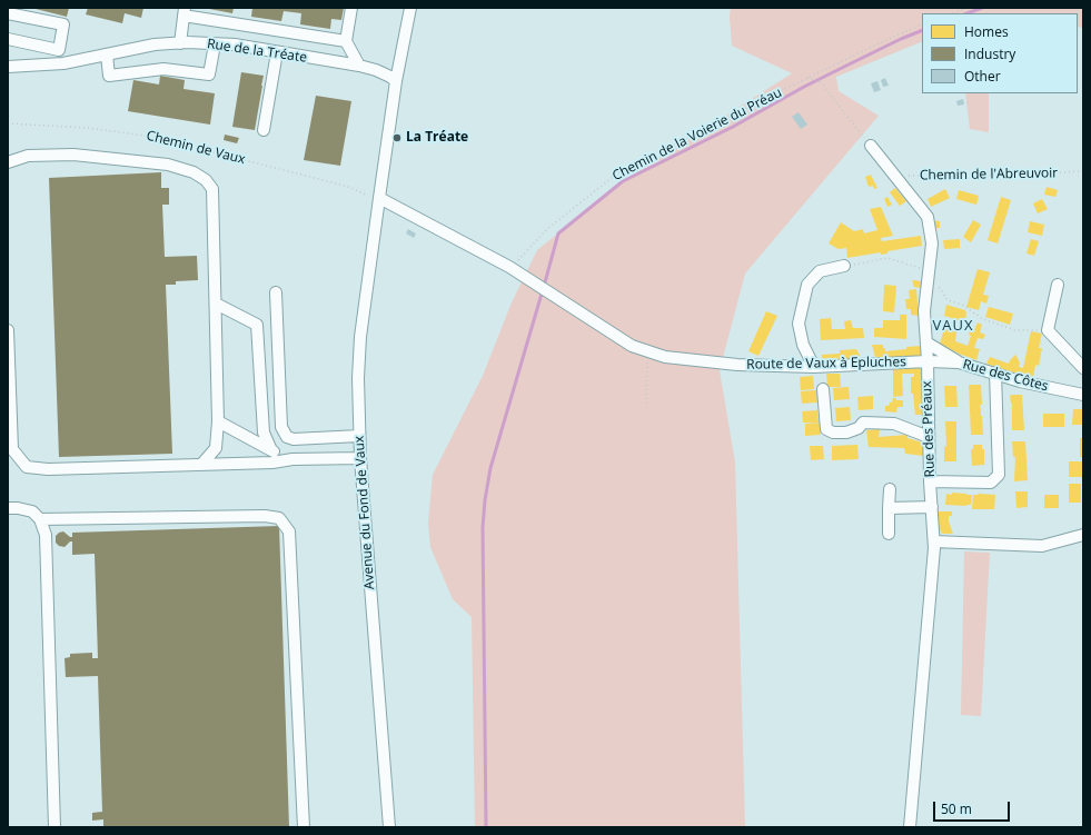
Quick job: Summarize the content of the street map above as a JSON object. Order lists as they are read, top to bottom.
{
  "streets": {
    "street": [
      "Rue de la Tréate",
      "Route de Vaux à Epluches",
      "Rue des Côtes",
      "Rue des Préaux",
      "Avenue du Fond de Vaux"
    ],
    "path": ["Chemin de la Voierie du Préau", "Chemin de Vaux", "Chemin de l'Abreuvoir"]
  },
  "crossings": [
    ["Rue de la Tréate", "Avenue du Fond de Vaux"],
    ["Chemin de la Voierie du Préau", "Route de Vaux à Epluches"],
    ["Chemin de Vaux", "Route de Vaux à Epluches"],
    ["Chemin de Vaux", "Avenue du Fond de Vaux"],
    ["Chemin de l'Abreuvoir", "Rue des Préaux"],
    ["Route de Vaux à Epluches", "Rue des Côtes"],
    ["Route de Vaux à Epluches", "Rue des Préaux"],
    ["Route de Vaux à Epluches", "Avenue du Fond de Vaux"],
    ["Rue des Côtes", "Rue des Préaux"]
  ],
  "districts": ["VAUX"],
  "places": ["La Tréate"],
  "legend": ["Homes", "Industry", "Other"],
  "scale_bar": "50 m"
}
